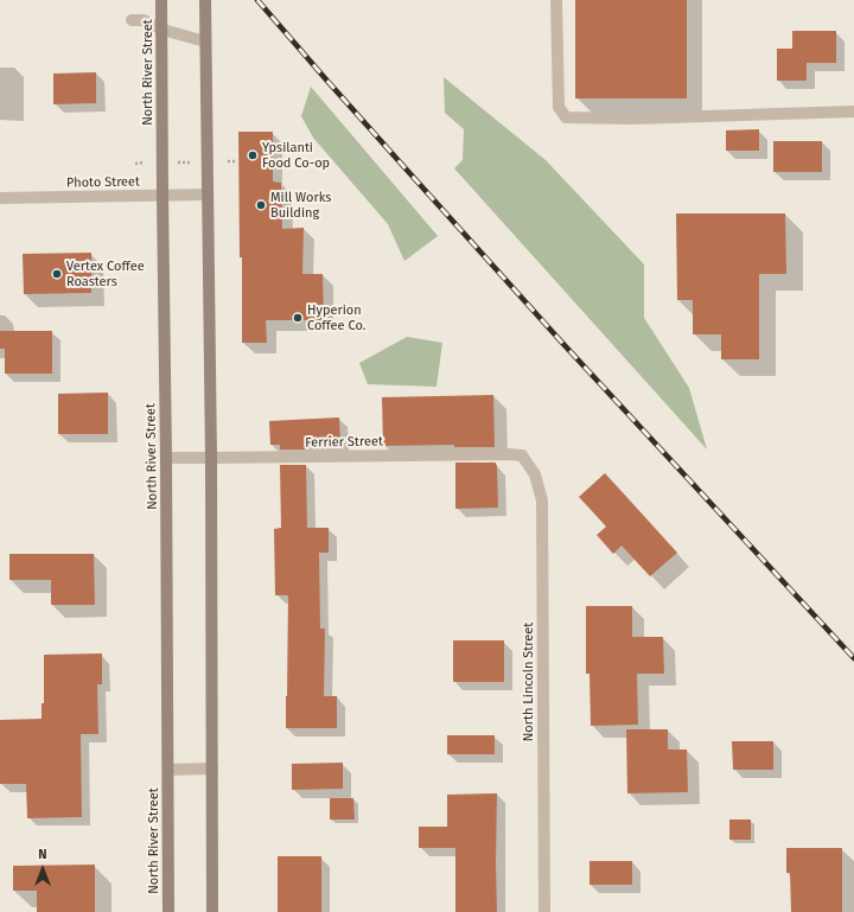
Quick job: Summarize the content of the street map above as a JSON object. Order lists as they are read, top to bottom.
{
  "streets": {
    "street": [
      "North River Street",
      "Photo Street",
      "Ferrier Street",
      "North Lincoln Street"
    ]
  },
  "crossings": [
    ["North River Street", "Photo Street"],
    ["North River Street", "Ferrier Street"],
    ["Ferrier Street", "North Lincoln Street"]
  ],
  "places": [
    "Ypsilanti Food Co-op",
    "Mill Works Building",
    "Vertex Coffee Roasters",
    "Hyperion Coffee Co."
  ],
  "north": "top"
}
